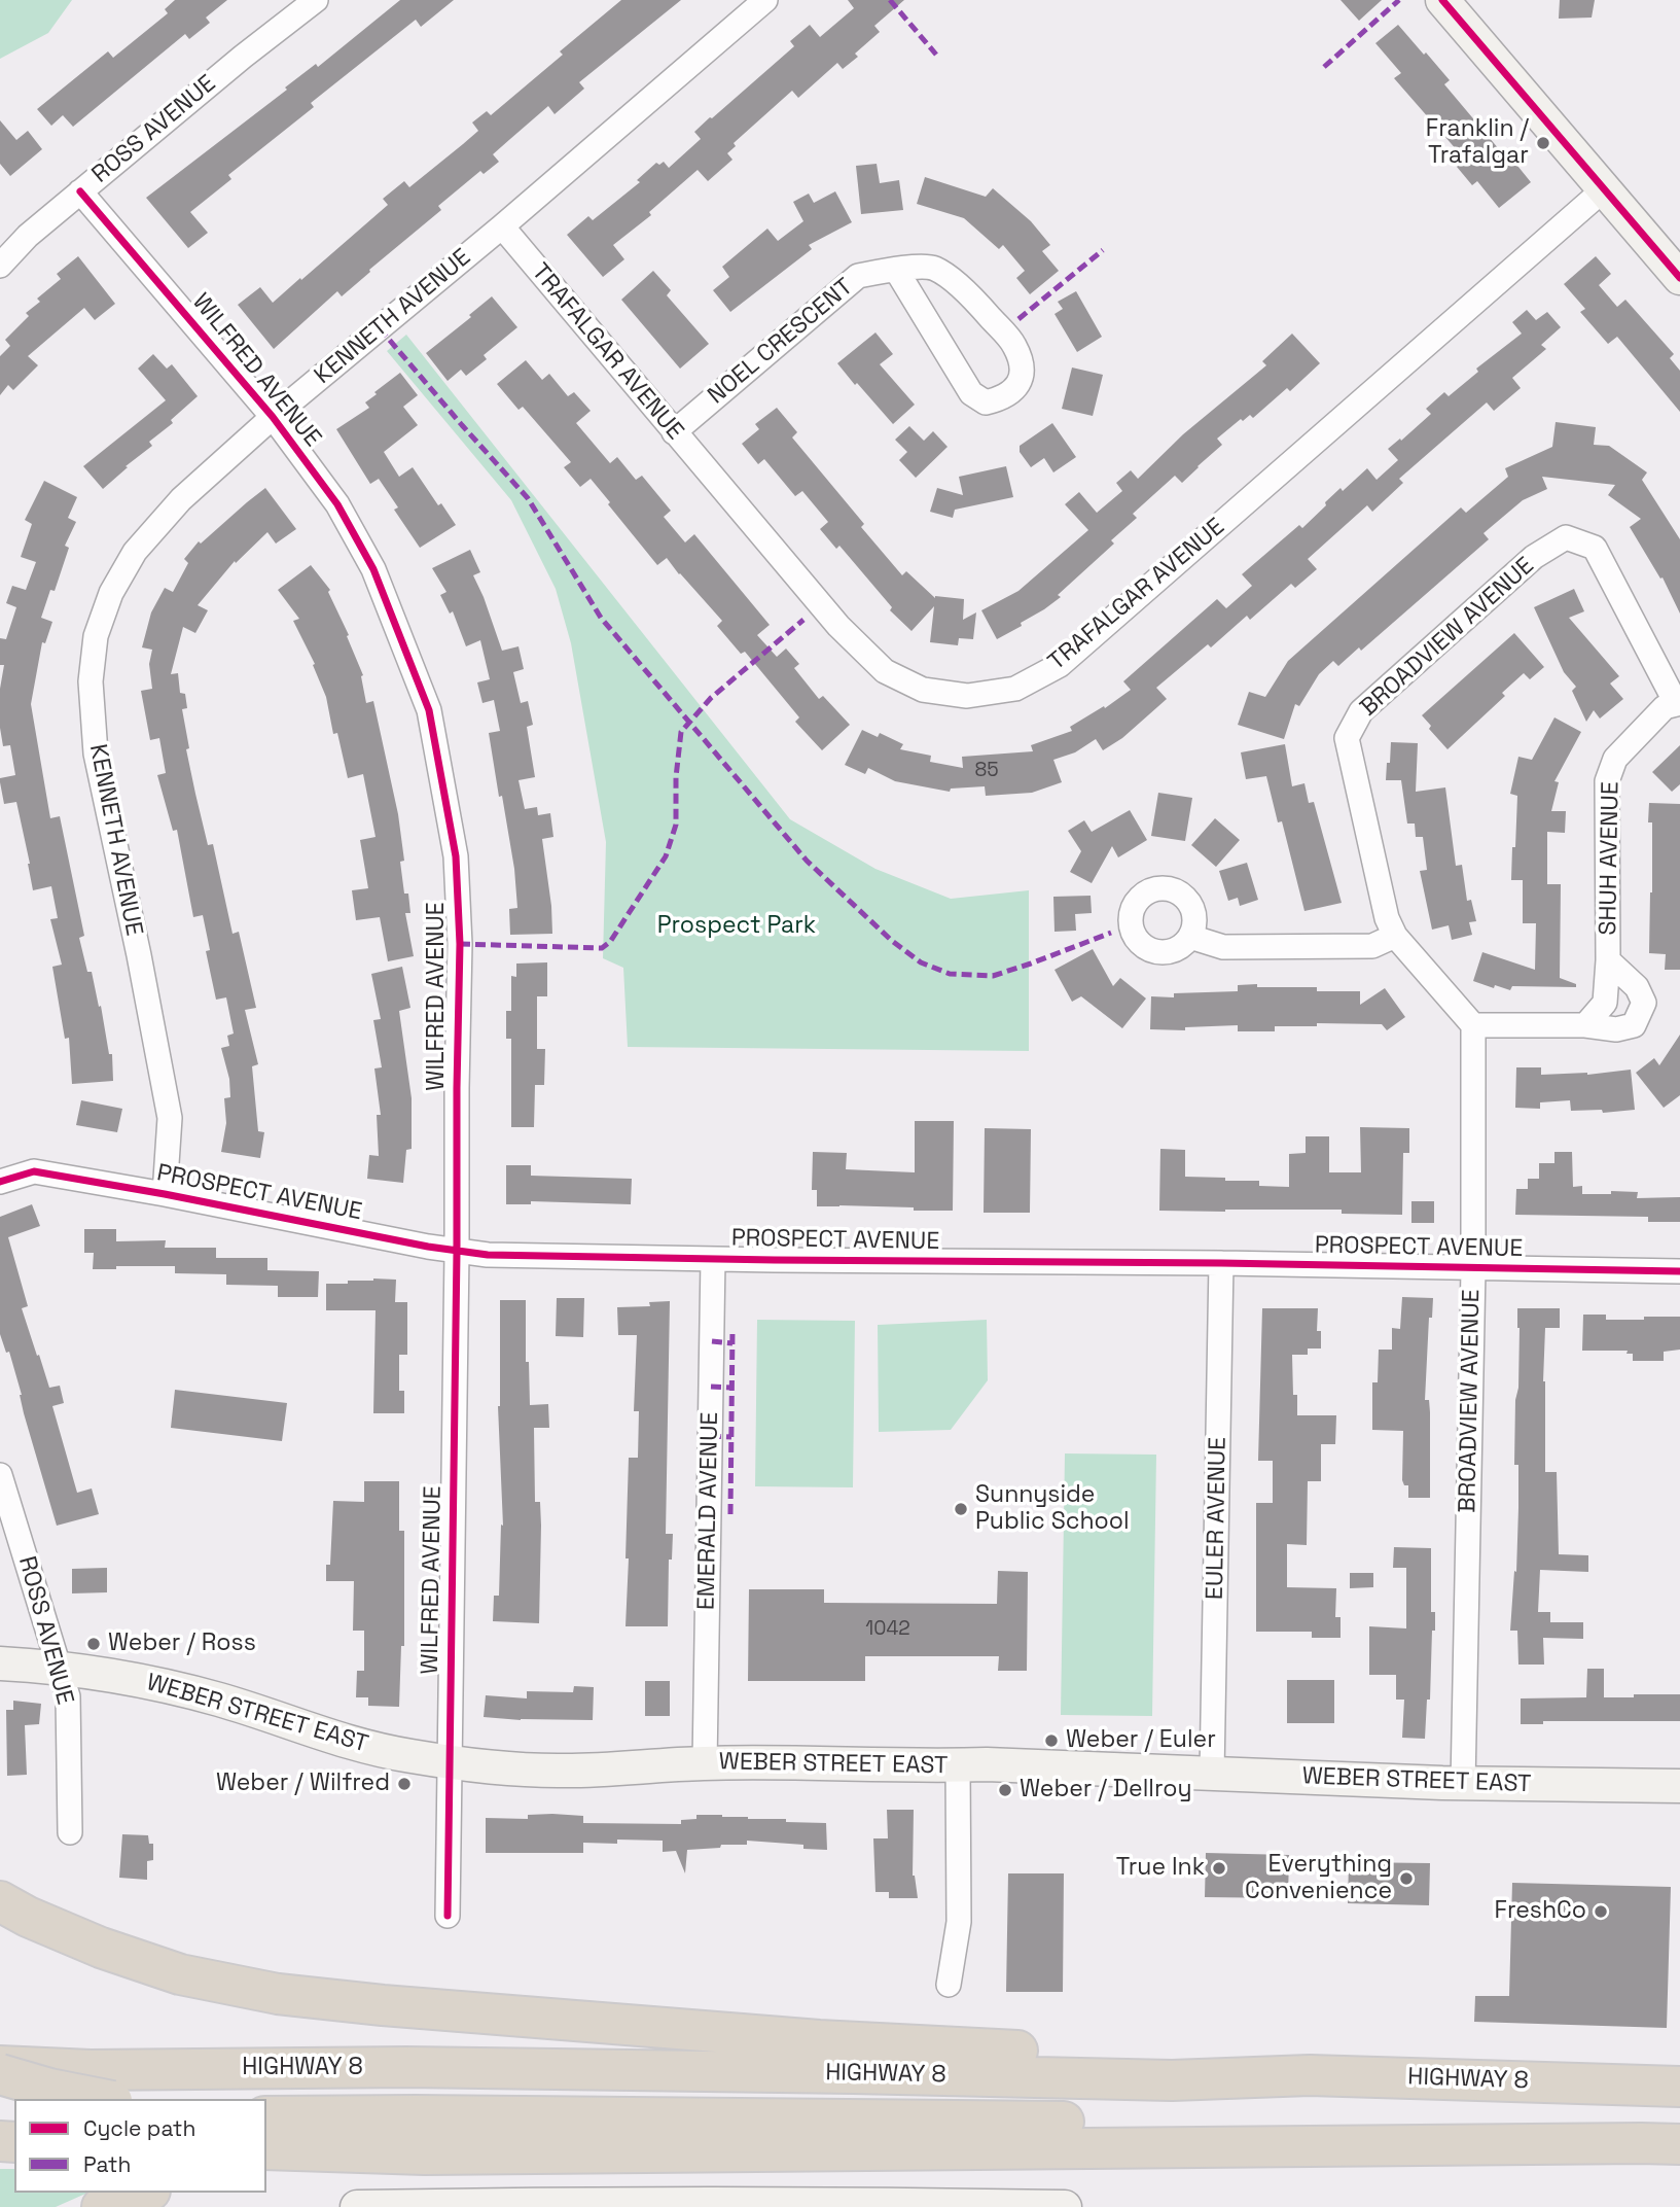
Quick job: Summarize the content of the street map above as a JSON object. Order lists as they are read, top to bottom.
{
  "streets": {
    "highway": ["HIGHWAY 8"],
    "main road": ["WEBER STREET EAST"],
    "street": [
      "ROSS AVENUE",
      "KENNETH AVENUE",
      "NOEL CRESCENT",
      "TRAFALGAR AVENUE",
      "WILFRED AVENUE",
      "BROADVIEW AVENUE",
      "SHUH AVENUE",
      "PROSPECT AVENUE",
      "EMERALD AVENUE",
      "EULER AVENUE"
    ]
  },
  "crossings": [
    ["ROSS AVENUE", "WILFRED AVENUE"],
    ["ROSS AVENUE", "WEBER STREET EAST"],
    ["KENNETH AVENUE", "TRAFALGAR AVENUE"],
    ["KENNETH AVENUE", "WILFRED AVENUE"],
    ["KENNETH AVENUE", "PROSPECT AVENUE"],
    ["NOEL CRESCENT", "TRAFALGAR AVENUE"],
    ["WILFRED AVENUE", "PROSPECT AVENUE"],
    ["WILFRED AVENUE", "WEBER STREET EAST"],
    ["BROADVIEW AVENUE", "SHUH AVENUE"],
    ["BROADVIEW AVENUE", "PROSPECT AVENUE"],
    ["BROADVIEW AVENUE", "WEBER STREET EAST"],
    ["PROSPECT AVENUE", "EMERALD AVENUE"],
    ["PROSPECT AVENUE", "EULER AVENUE"],
    ["EMERALD AVENUE", "WEBER STREET EAST"],
    ["EULER AVENUE", "WEBER STREET EAST"]
  ],
  "parks": ["Prospect Park"],
  "places": [
    "Franklin / Trafalgar",
    "Sunnyside Public School",
    "Weber / Ross",
    "Weber / Euler",
    "Weber / Wilfred",
    "Weber / Dellroy",
    "True Ink",
    "Everything Convenience",
    "FreshCo"
  ],
  "house_numbers": ["85", "1042"],
  "legend": ["Cycle path", "Path"]
}
